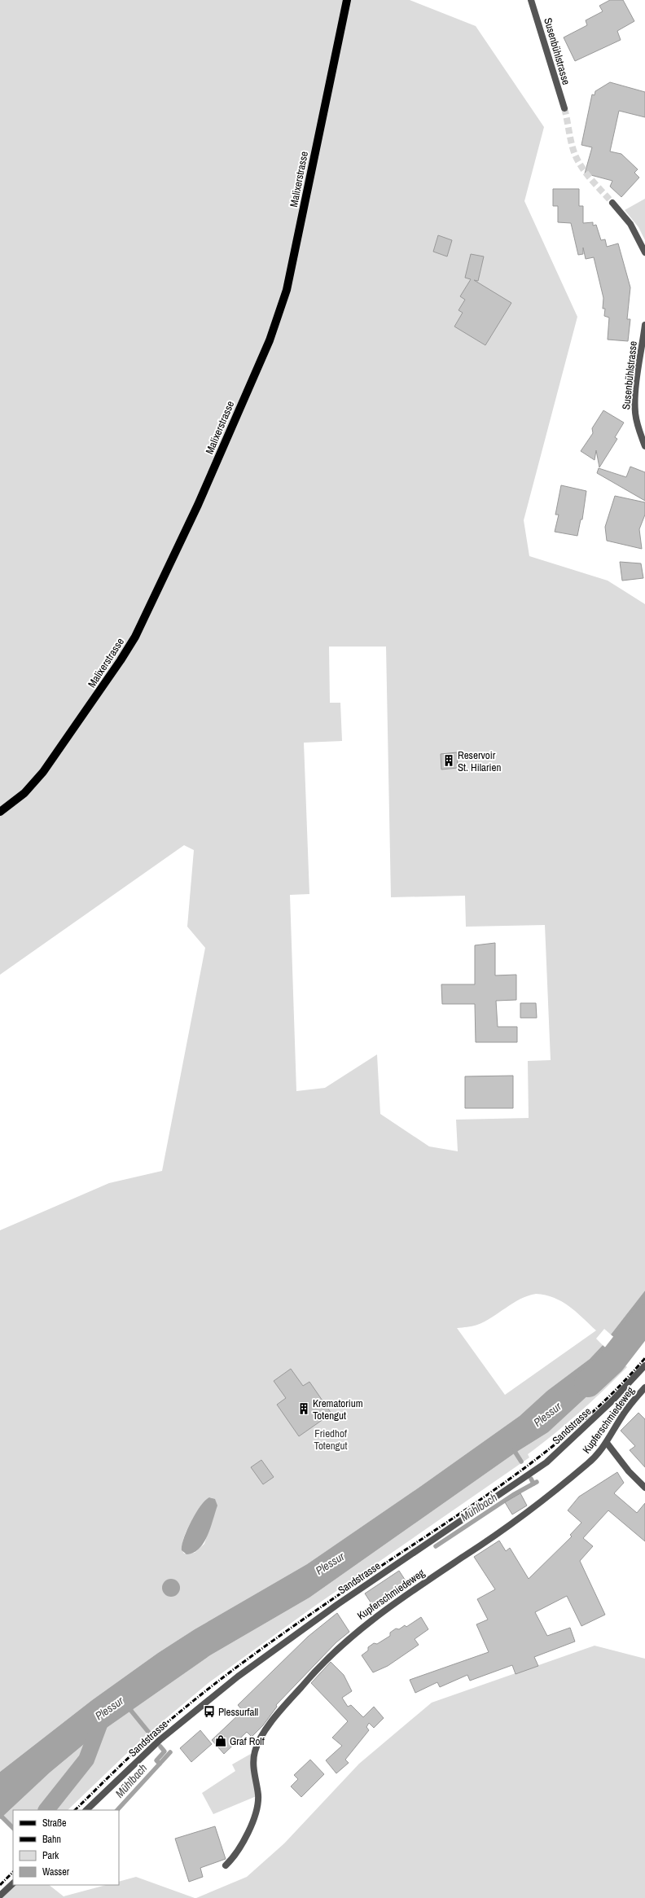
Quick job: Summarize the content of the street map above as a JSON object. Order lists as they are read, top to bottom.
{
  "streets": {
    "main road": ["Malixerstrasse"],
    "street": ["Susenbühlstrasse", "Kupferschmiedeweg", "Sandstrasse"]
  },
  "water": ["Plessur", "Mühlbach"],
  "parks": ["Friedhof Totengut"],
  "places": {
    "building": ["Reservoir St. Hilarien", "Krematorium Totengut"],
    "bus stop": ["Plessurfall"],
    "shop": ["Graf Rolf"]
  },
  "legend": [
    "Straße",
    "Bahn",
    "Park",
    "Wasser"
  ]
}
